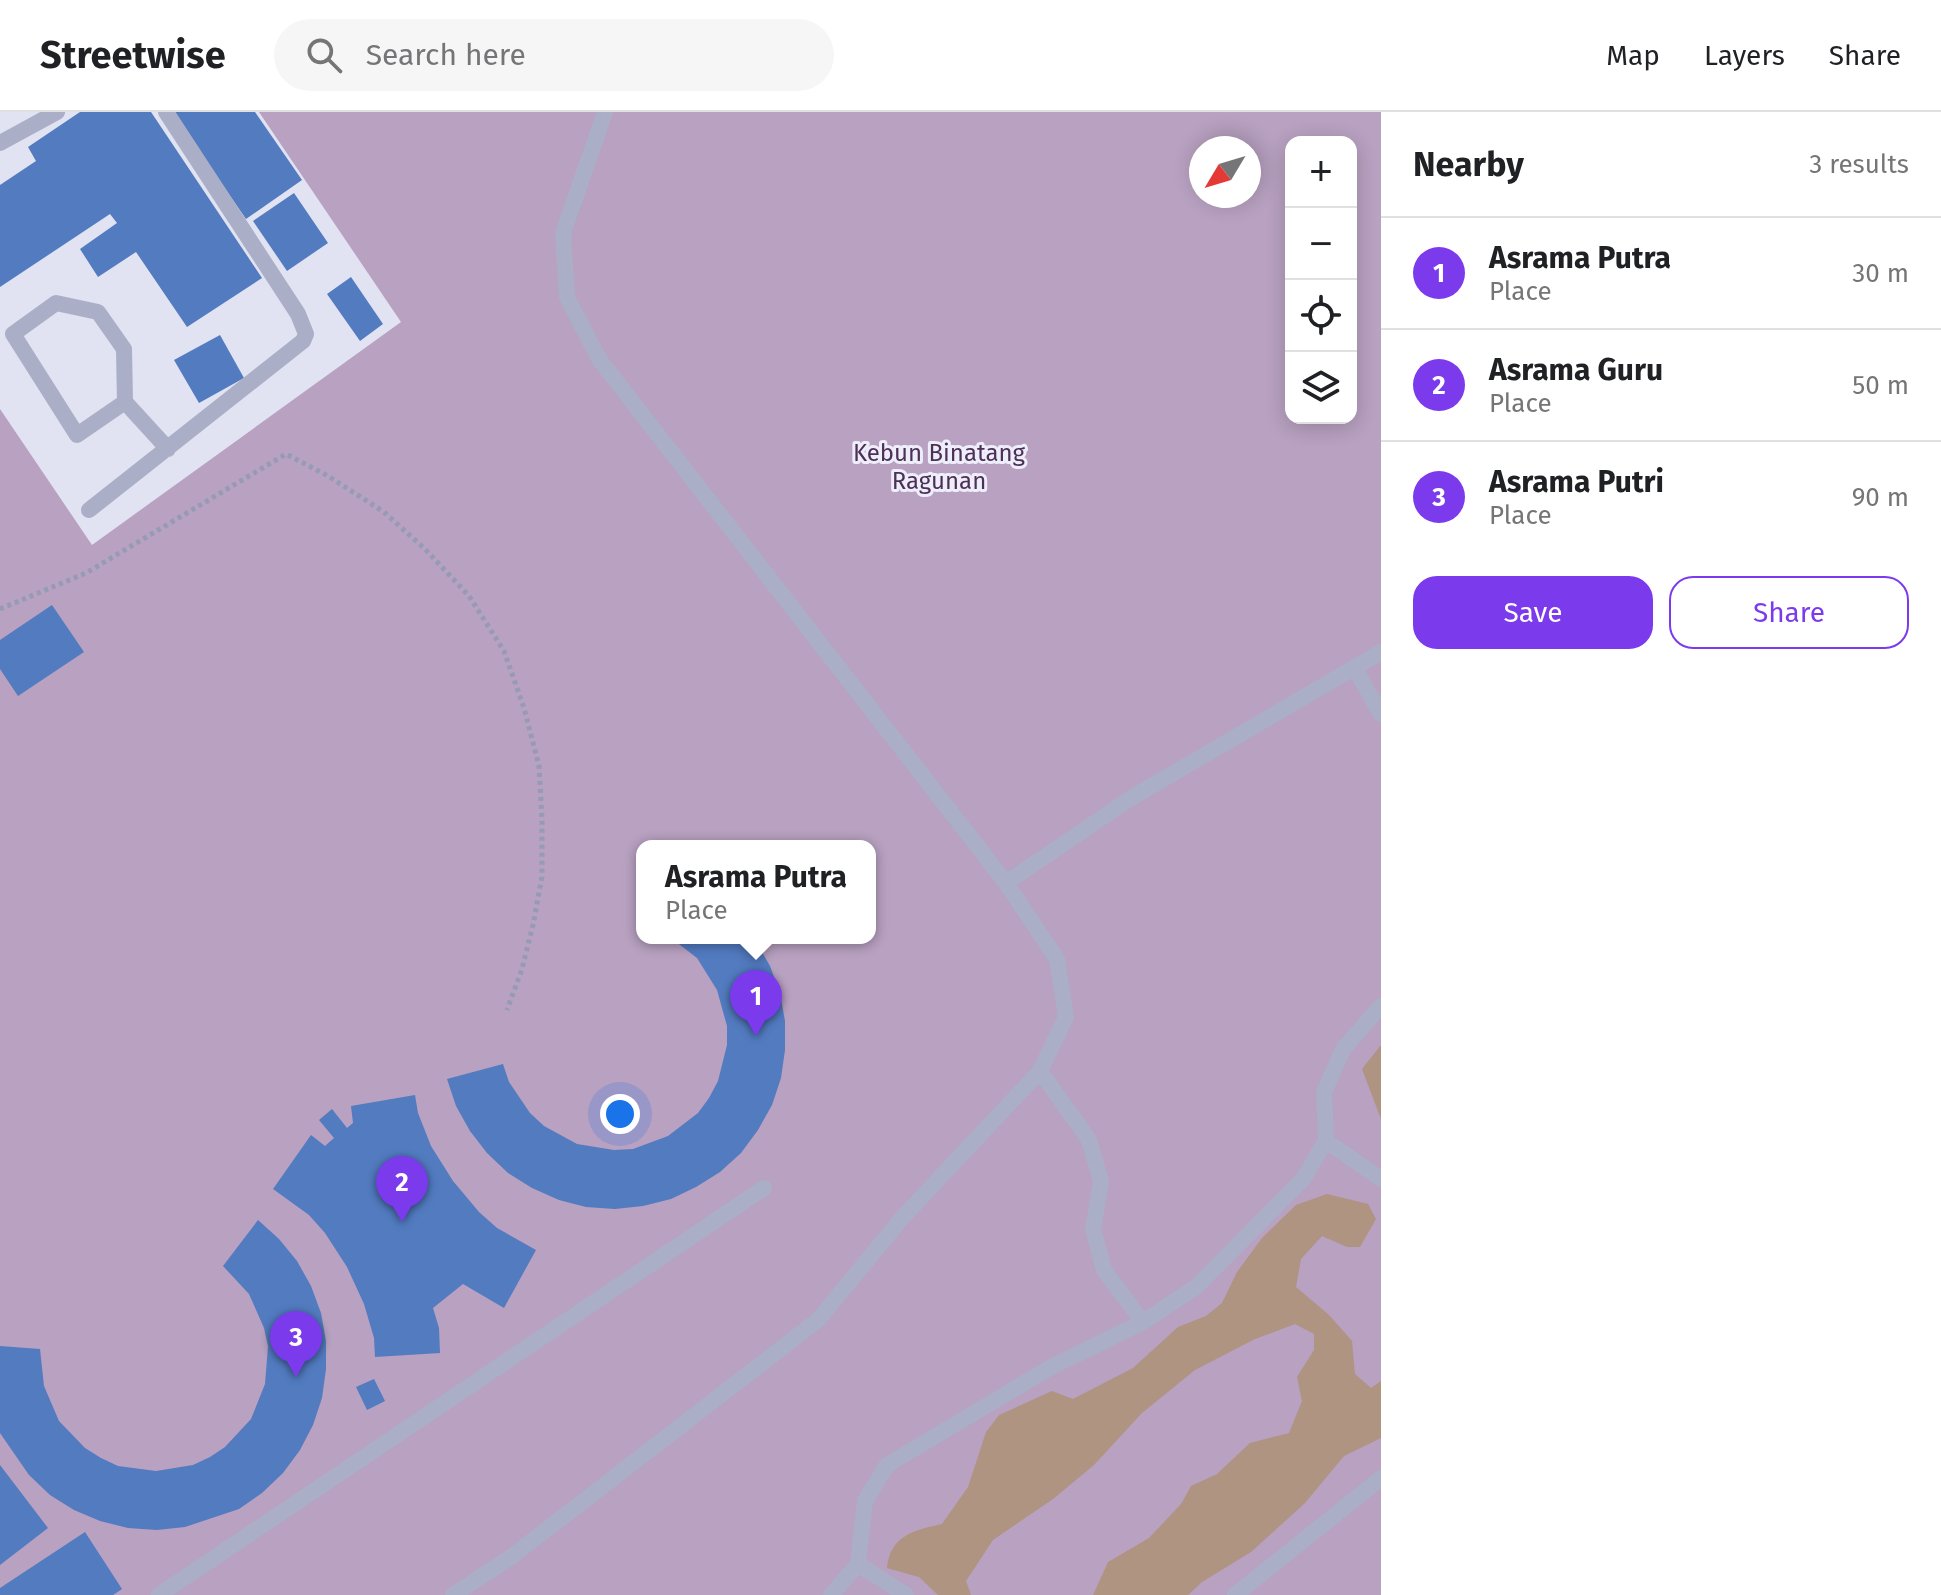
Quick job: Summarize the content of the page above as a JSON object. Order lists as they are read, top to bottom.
{
  "parks": ["Kebun Binatang Ragunan"],
  "north": "bottom left",
  "page": {
    "header": "Streetwise",
    "search": "Search here",
    "nav": ["Map", "Layers", "Share"],
    "heading": ["Nearby", "3 results"],
    "map_buttons": ["+", "−"],
    "list": [
      {
        "mark": "1",
        "name": "Asrama Putra",
        "note": "Place",
        "value": "30 m"
      },
      {
        "mark": "2",
        "name": "Asrama Guru",
        "note": "Place",
        "value": "50 m"
      },
      {
        "mark": "3",
        "name": "Asrama Putri",
        "note": "Place",
        "value": "90 m"
      }
    ],
    "buttons": ["Save", "Share"],
    "popup": ["Asrama Putra", "Place"],
    "pins": ["1", "2", "3"]
  }
}
